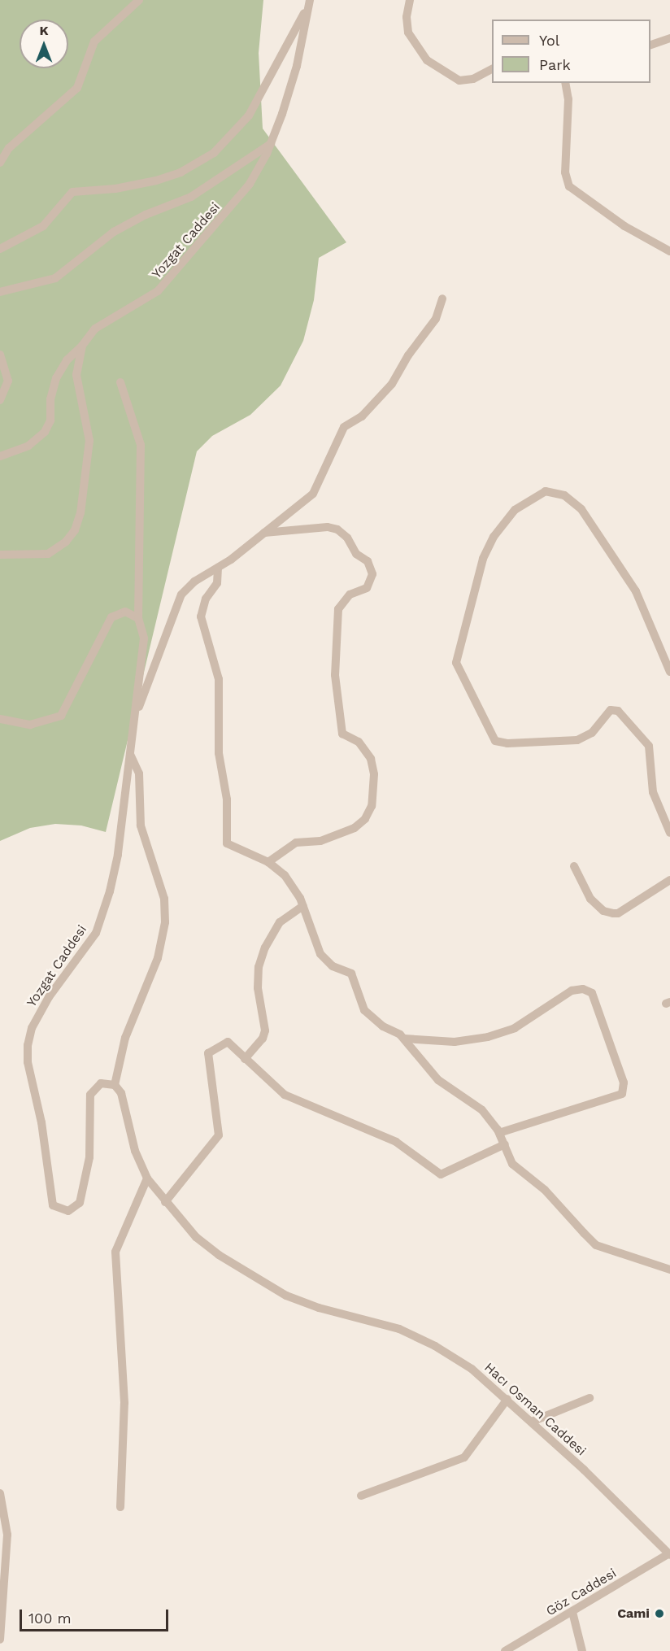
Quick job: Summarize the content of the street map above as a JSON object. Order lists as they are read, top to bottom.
{
  "streets": {
    "street": ["Yozgat Caddesi", "Hacı Osman Caddesi", "Göz Caddesi"]
  },
  "crossings": [
    ["Yozgat Caddesi", "Hacı Osman Caddesi"],
    ["Hacı Osman Caddesi", "Göz Caddesi"]
  ],
  "places": ["Cami"],
  "legend": ["Yol", "Park"],
  "scale_bar": "100 m",
  "north": "top"
}
